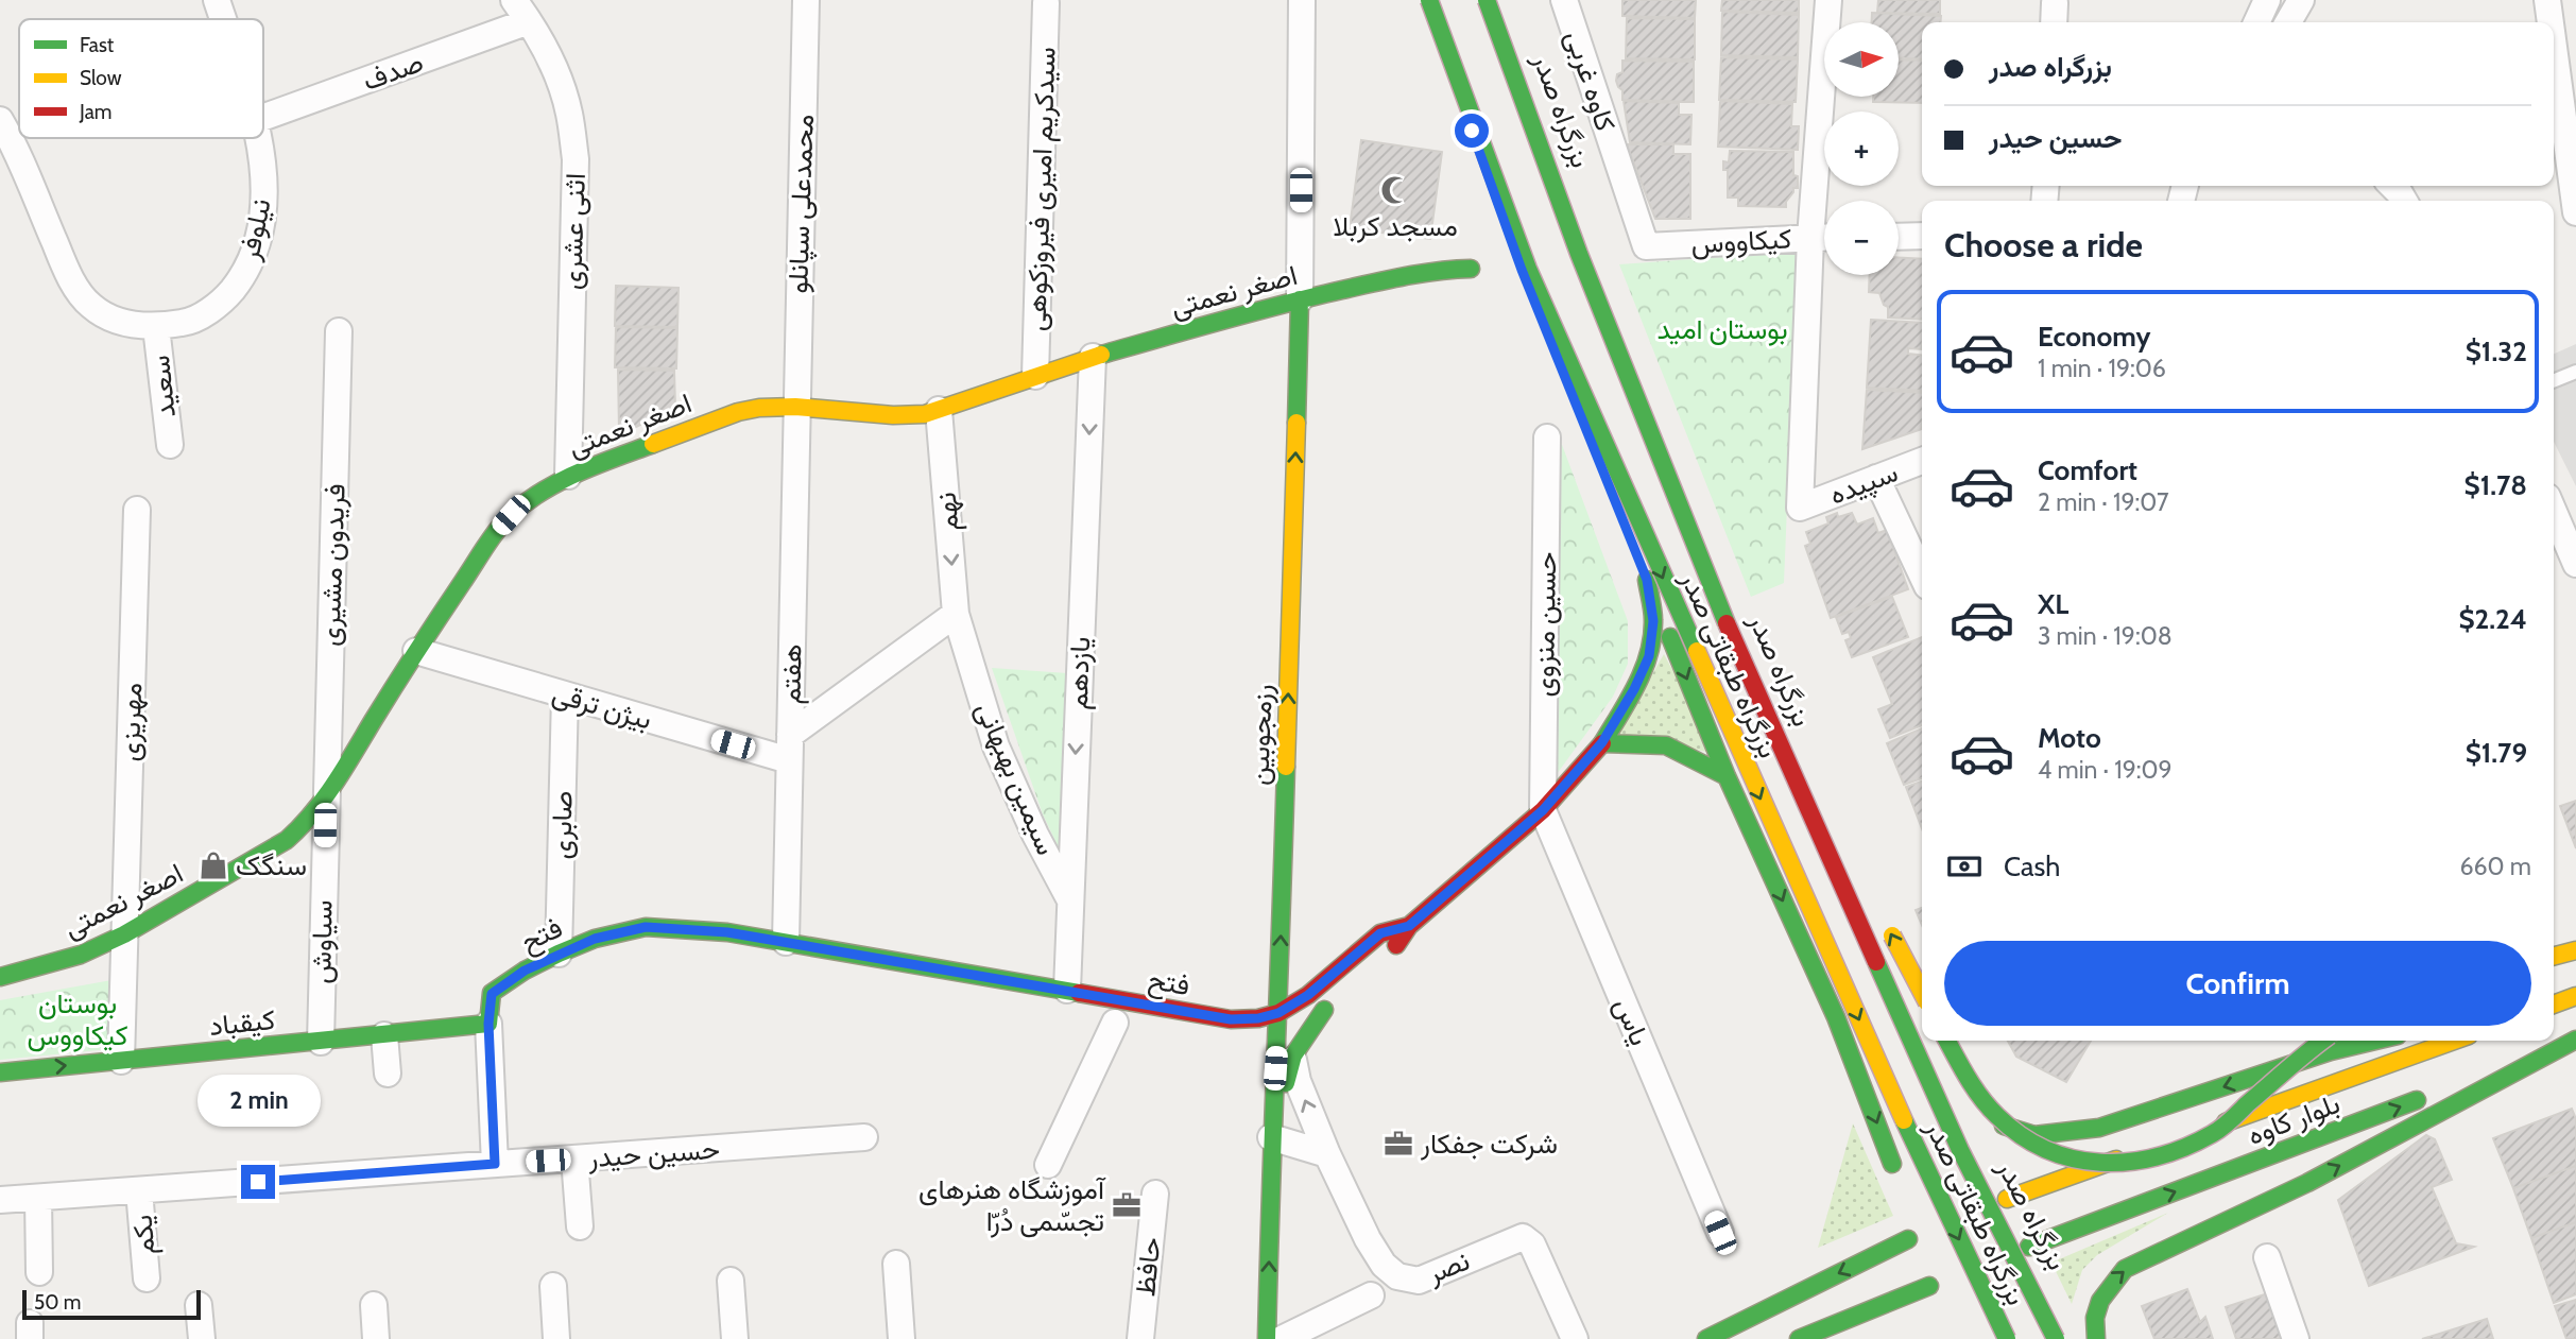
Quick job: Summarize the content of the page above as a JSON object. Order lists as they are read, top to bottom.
{
  "streets": {
    "main road": [
      "بزرگراه صدر",
      "اصغر نعمتی",
      "بزرگراه طبقاتی صدر",
      "رزمجوبین",
      "فتح",
      "کیقباد",
      "بلوار کاوه"
    ],
    "street": [
      "صدف",
      "کاوه غربی",
      "سیدکریم امیری فیروزکوهی",
      "محمدعلی سپانلو",
      "نیلوفر",
      "اثنی عشری",
      "کیکاووس",
      "سعید",
      "سپیده",
      "نهم",
      "فریدون مشیری",
      "حسین منزوی",
      "یازدهم",
      "هفتم",
      "بیژن ترقی",
      "مهریزی",
      "سیمین بهبهانی",
      "صابری",
      "سیاوش",
      "یاس",
      "حسین حیدر",
      "یکم",
      "حافظ",
      "نصر"
    ]
  },
  "crossings": [
    ["صدف", "اثنی عشری"],
    ["کاوه غربی", "کیکاووس"],
    ["سیدکریم امیری فیروزکوهی", "اصغر نعمتی"],
    ["محمدعلی سپانلو", "اصغر نعمتی"],
    ["محمدعلی سپانلو", "هفتم"],
    ["نیلوفر", "سعید"],
    ["اثنی عشری", "اصغر نعمتی"],
    ["کیکاووس", "سپیده"],
    ["اصغر نعمتی", "نهم"],
    ["اصغر نعمتی", "فریدون مشیری"],
    ["اصغر نعمتی", "یازدهم"],
    ["اصغر نعمتی", "هفتم"],
    ["اصغر نعمتی", "بیژن ترقی"],
    ["اصغر نعمتی", "مهریزی"],
    ["اصغر نعمتی", "رزمجوبین"],
    ["اصغر نعمتی", "سیاوش"],
    ["نهم", "سیمین بهبهانی"],
    ["فریدون مشیری", "سیاوش"],
    ["حسین منزوی", "یاس"],
    ["یازدهم", "سیمین بهبهانی"],
    ["یازدهم", "فتح"],
    ["هفتم", "بیژن ترقی"],
    ["هفتم", "فتح"],
    ["بیژن ترقی", "صابری"],
    ["مهریزی", "کیقباد"],
    ["رزمجوبین", "نصر"],
    ["صابری", "فتح"],
    ["فتح", "کیقباد"],
    ["سیاوش", "کیقباد"],
    ["حسین حیدر", "یکم"]
  ],
  "one_way": ["نهم", "یازدهم", "رزمجوبین"],
  "parks": ["بوستان امید", "بوستان کیکاووس"],
  "places": {
    "mosque": ["مسجد کربلا"],
    "shop": ["سنگک"],
    "office": ["شرکت جفکار", "آموزشگاه هنرهای تجسّمی دُرّا"]
  },
  "legend": ["Fast", "Slow", "Jam"],
  "scale_bar": "50 m",
  "north": "right",
  "page": {
    "map_buttons": ["+", "−"],
    "banner": ["بزرگراه صدر", "حسین حیدر"],
    "heading": "Choose a ride",
    "list": [
      {
        "name": "Economy",
        "note": "1 min · 19:06",
        "value": "$1.32"
      },
      {
        "name": "Comfort",
        "note": "2 min · 19:07",
        "value": "$1.78"
      },
      {
        "name": "XL",
        "note": "3 min · 19:08",
        "value": "$2.24"
      },
      {
        "name": "Moto",
        "note": "4 min · 19:09",
        "value": "$1.79"
      }
    ],
    "pay": ["Cash", "660 m"],
    "buttons": "Confirm",
    "bubble": "2 min",
    "scale": "50 m"
  }
}
